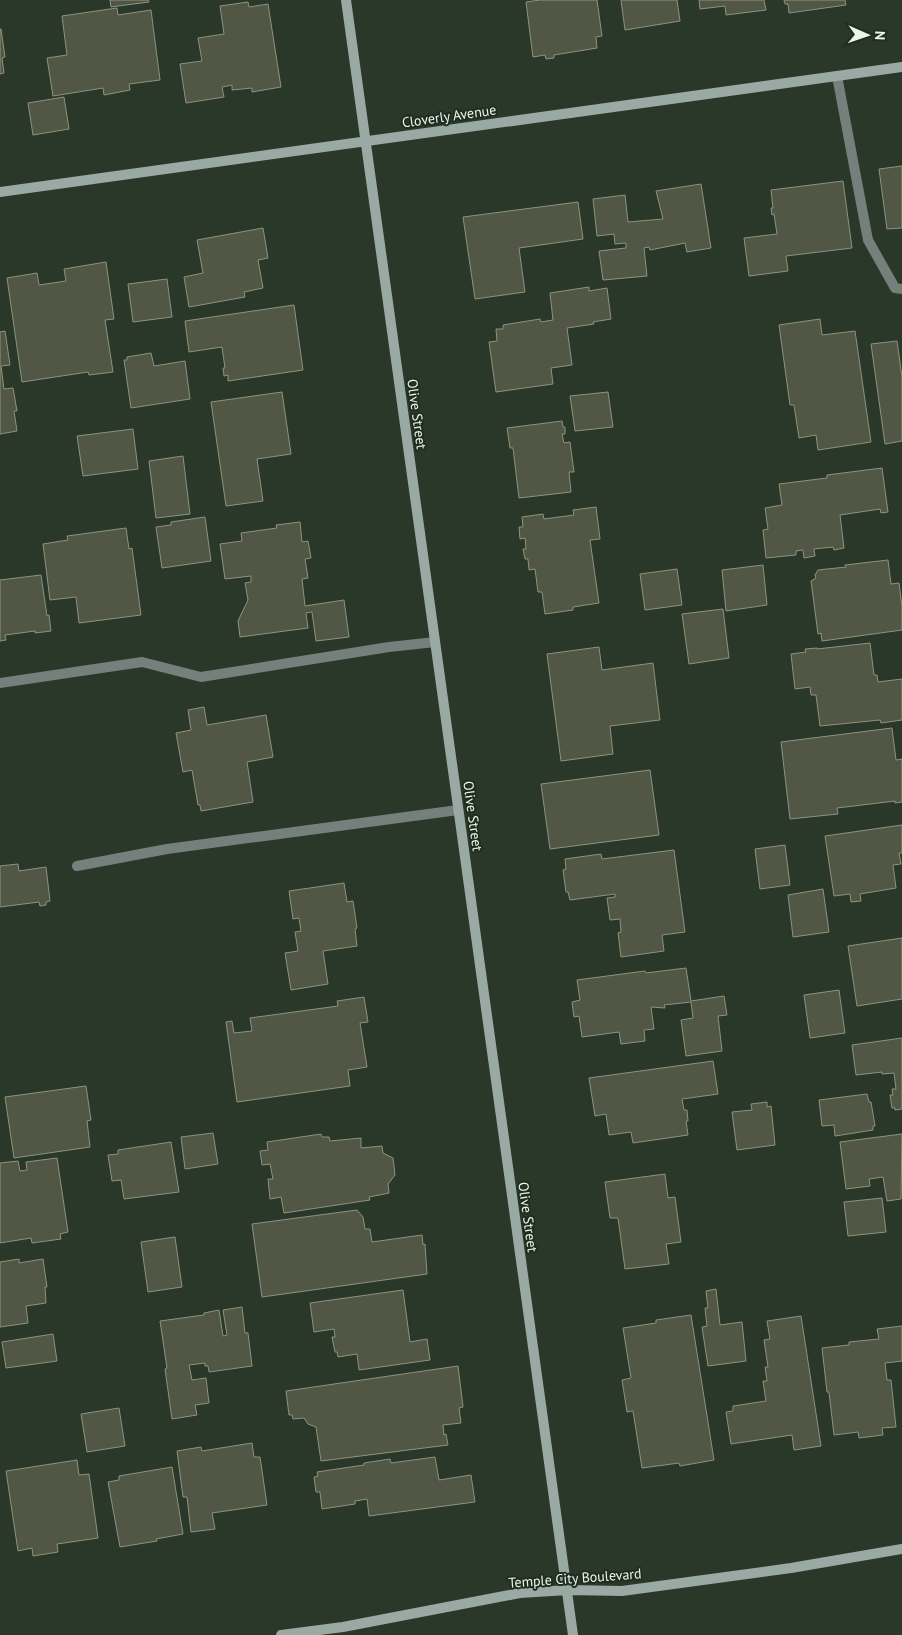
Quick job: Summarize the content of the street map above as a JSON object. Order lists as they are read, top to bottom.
{
  "streets": {
    "street": ["Cloverly Avenue", "Olive Street", "Temple City Boulevard"]
  },
  "crossings": [
    ["Cloverly Avenue", "Olive Street"],
    ["Olive Street", "Temple City Boulevard"]
  ],
  "north": "right"
}
